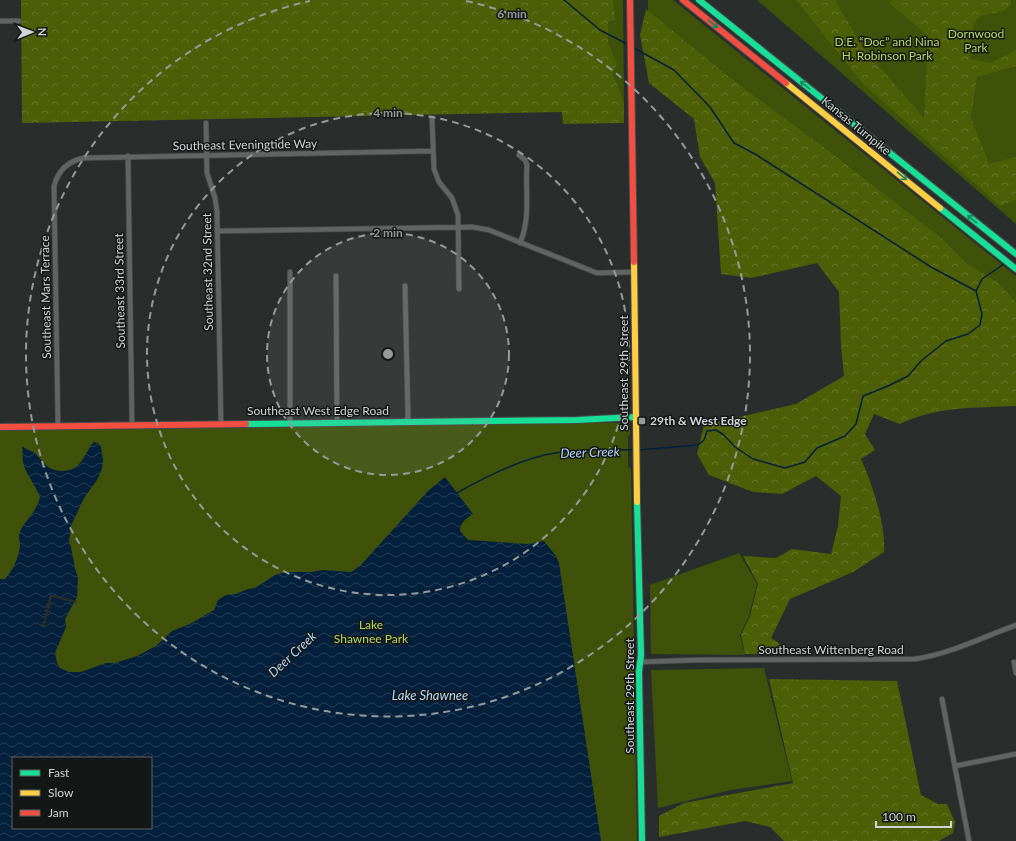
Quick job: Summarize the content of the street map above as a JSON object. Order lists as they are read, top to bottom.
{
  "streets": {
    "main road": ["Kansas Turnpike", "Southeast 29th Street", "Southeast West Edge Road"],
    "street": [
      "Southeast Eveningtide Way",
      "Southeast 32nd Street",
      "Southeast 33rd Street",
      "Southeast Mars Terrace",
      "Southeast Wittenberg Road"
    ]
  },
  "crossings": [
    ["Southeast Eveningtide Way", "Southeast 32nd Street"],
    ["Southeast Eveningtide Way", "Southeast 33rd Street"],
    ["Southeast Eveningtide Way", "Southeast Mars Terrace"],
    ["Southeast 32nd Street", "Southeast West Edge Road"],
    ["Southeast 33rd Street", "Southeast West Edge Road"],
    ["Southeast Mars Terrace", "Southeast West Edge Road"],
    ["Southeast 29th Street", "Southeast West Edge Road"],
    ["Southeast 29th Street", "Southeast Wittenberg Road"]
  ],
  "water": ["Deer Creek", "Lake Shawnee"],
  "parks": ["Dornwood Park", "D.E. “Doc” and Nina H. Robinson Park", "Lake Shawnee Park"],
  "places": {
    "transit": ["29th & West Edge"]
  },
  "legend": ["Fast", "Slow", "Jam"],
  "scale_bar": "100 m",
  "north": "right",
  "rings": ["6 min", "4 min", "2 min"]
}
